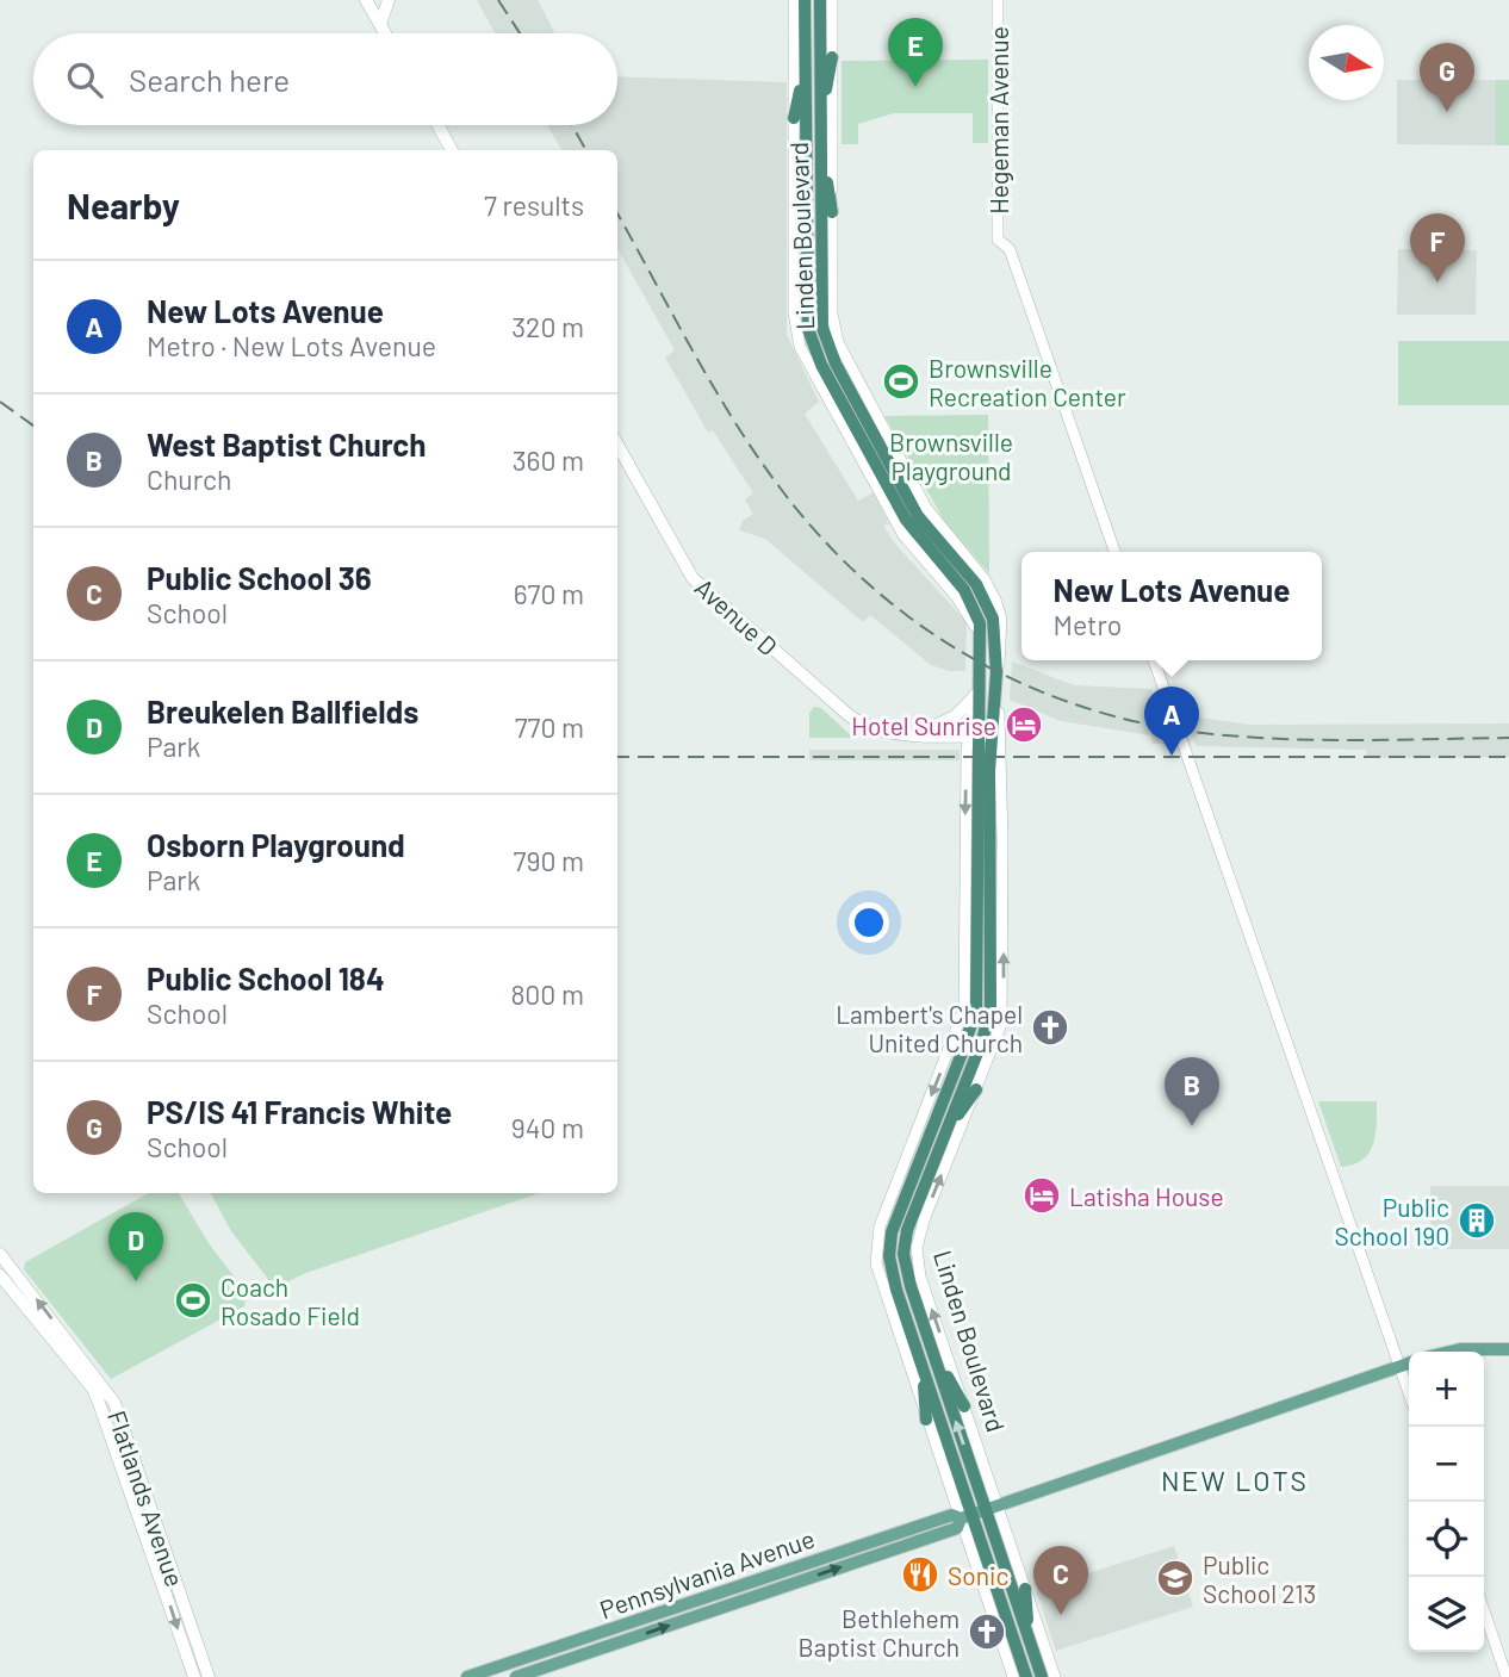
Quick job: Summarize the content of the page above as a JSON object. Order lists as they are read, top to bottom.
{
  "streets": {
    "highway": ["Linden Boulevard"],
    "main road": ["Avenue D", "Flatlands Avenue", "Pennsylvania Avenue"],
    "street": ["Hegeman Avenue"]
  },
  "crossings": [
    ["Linden Boulevard", "Avenue D"],
    ["Linden Boulevard", "Pennsylvania Avenue"]
  ],
  "districts": ["NEW LOTS"],
  "parks": ["Brownsville Playground"],
  "places": {
    "sports": ["Brownsville Recreation Center", "Coach Rosado Field"],
    "hotel": ["Hotel Sunrise", "Latisha House"],
    "church": ["Lambert's Chapel United Church", "Bethlehem Baptist Church"],
    "building": ["Public School 190"],
    "restaurant": ["Sonic"],
    "school or university": ["Public School 213"]
  },
  "north": "right",
  "page": {
    "pins": [
      "E",
      "G",
      "F",
      "A",
      "B",
      "D",
      "C"
    ],
    "search": "Search here",
    "heading": ["Nearby", "7 results"],
    "list": [
      {
        "mark": "A",
        "name": "New Lots Avenue",
        "note": "Metro · New Lots Avenue",
        "value": "320 m"
      },
      {
        "mark": "B",
        "name": "West Baptist Church",
        "note": "Church",
        "value": "360 m"
      },
      {
        "mark": "C",
        "name": "Public School 36",
        "note": "School",
        "value": "670 m"
      },
      {
        "mark": "D",
        "name": "Breukelen Ballfields",
        "note": "Park",
        "value": "770 m"
      },
      {
        "mark": "E",
        "name": "Osborn Playground",
        "note": "Park",
        "value": "790 m"
      },
      {
        "mark": "F",
        "name": "Public School 184",
        "note": "School",
        "value": "800 m"
      },
      {
        "mark": "G",
        "name": "PS/IS 41 Francis White",
        "note": "School",
        "value": "940 m"
      }
    ],
    "popup": ["New Lots Avenue", "Metro"],
    "map_buttons": ["+", "−"]
  }
}
